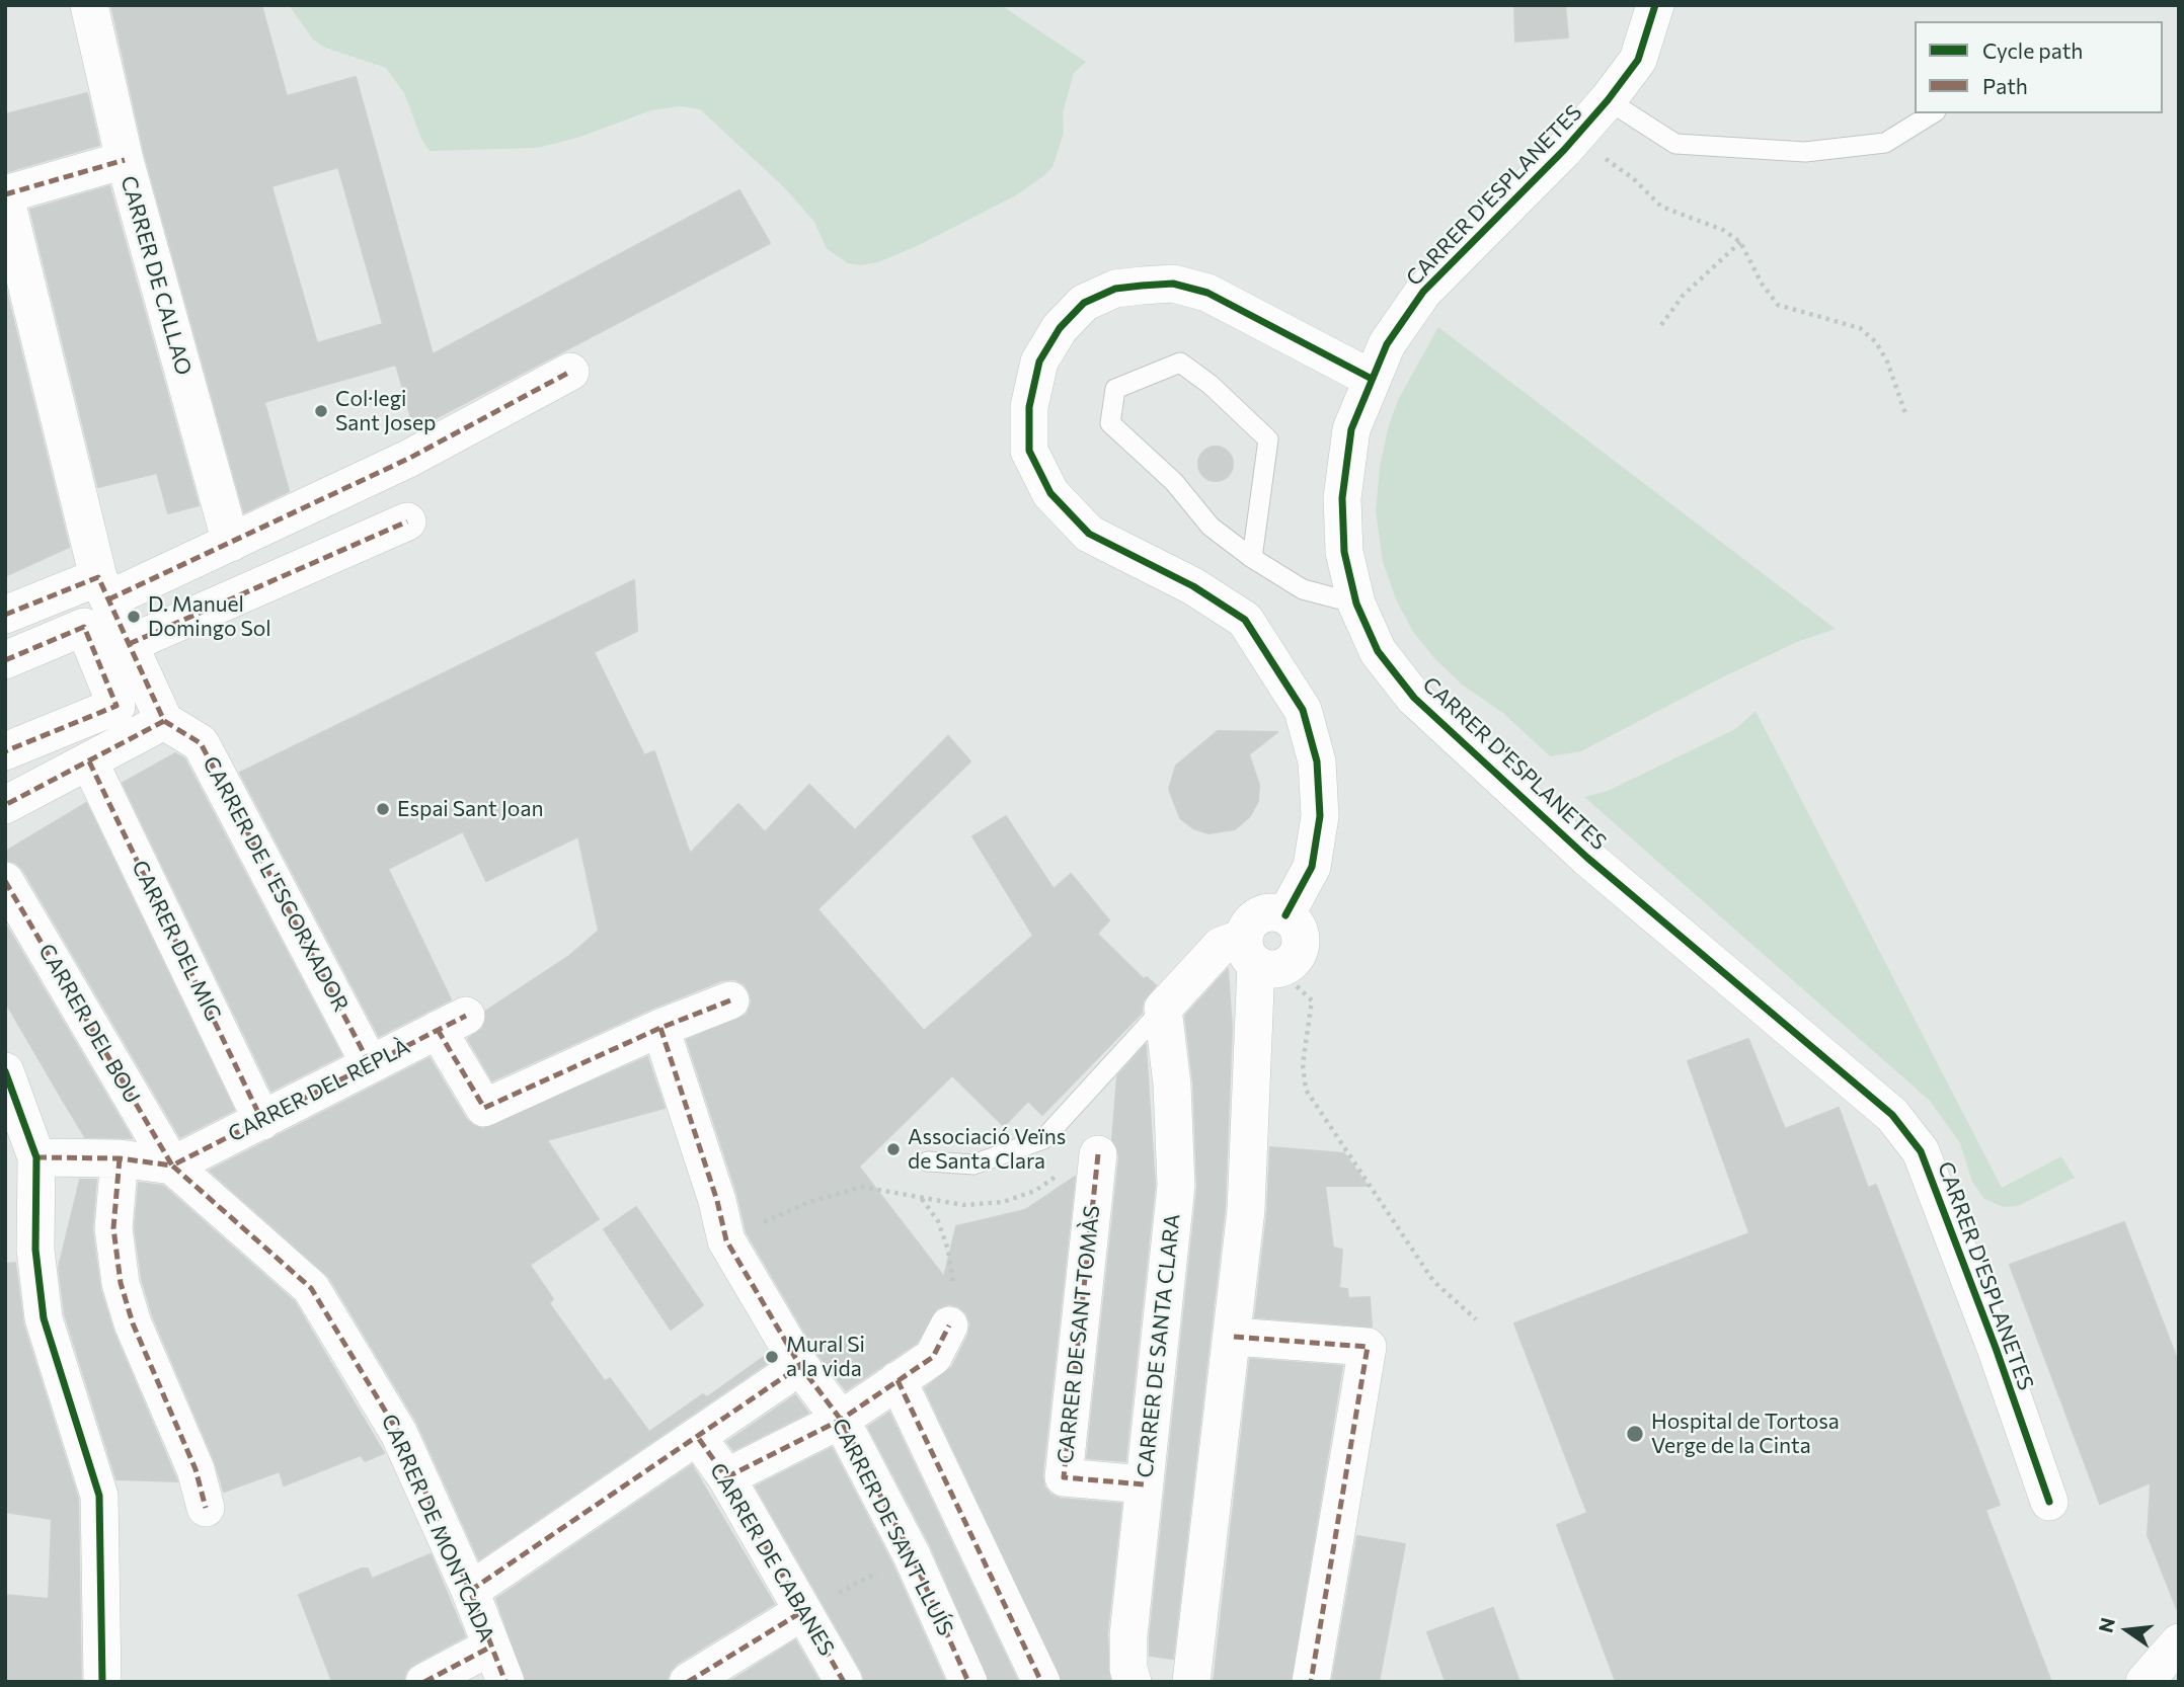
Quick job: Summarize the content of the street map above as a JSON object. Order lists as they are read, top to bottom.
{
  "streets": {
    "street": [
      "CARRER D'ESPLANETES",
      "CARRER DE CALLAO",
      "CARRER DE L'ESCORXADOR",
      "CARRER DEL MIG",
      "CARRER DEL BOU",
      "CARRER DEL REPLÀ",
      "CARRER DE SANT TOMÀS",
      "CARRER DE SANTA CLARA",
      "CARRER DE SANT LLUÍS",
      "CARRER DE MONTCADA",
      "CARRER DE CABANES"
    ]
  },
  "crossings": [
    ["CARRER DE L'ESCORXADOR", "CARRER DEL REPLÀ"],
    ["CARRER DEL MIG", "CARRER DEL REPLÀ"],
    ["CARRER DEL BOU", "CARRER DEL REPLÀ"],
    ["CARRER DEL BOU", "CARRER DE MONTCADA"],
    ["CARRER DEL REPLÀ", "CARRER DE SANT LLUÍS"],
    ["CARRER DEL REPLÀ", "CARRER DE MONTCADA"],
    ["CARRER DE SANT TOMÀS", "CARRER DE SANTA CLARA"]
  ],
  "places": [
    "Col·legi Sant Josep",
    "D. Manuel Domingo Sol",
    "Espai Sant Joan",
    "Associació Veïns de Santa Clara",
    "Mural Si a la vida",
    "Hospital de Tortosa Verge de la Cinta"
  ],
  "legend": ["Cycle path", "Path"],
  "north": "left"
}
